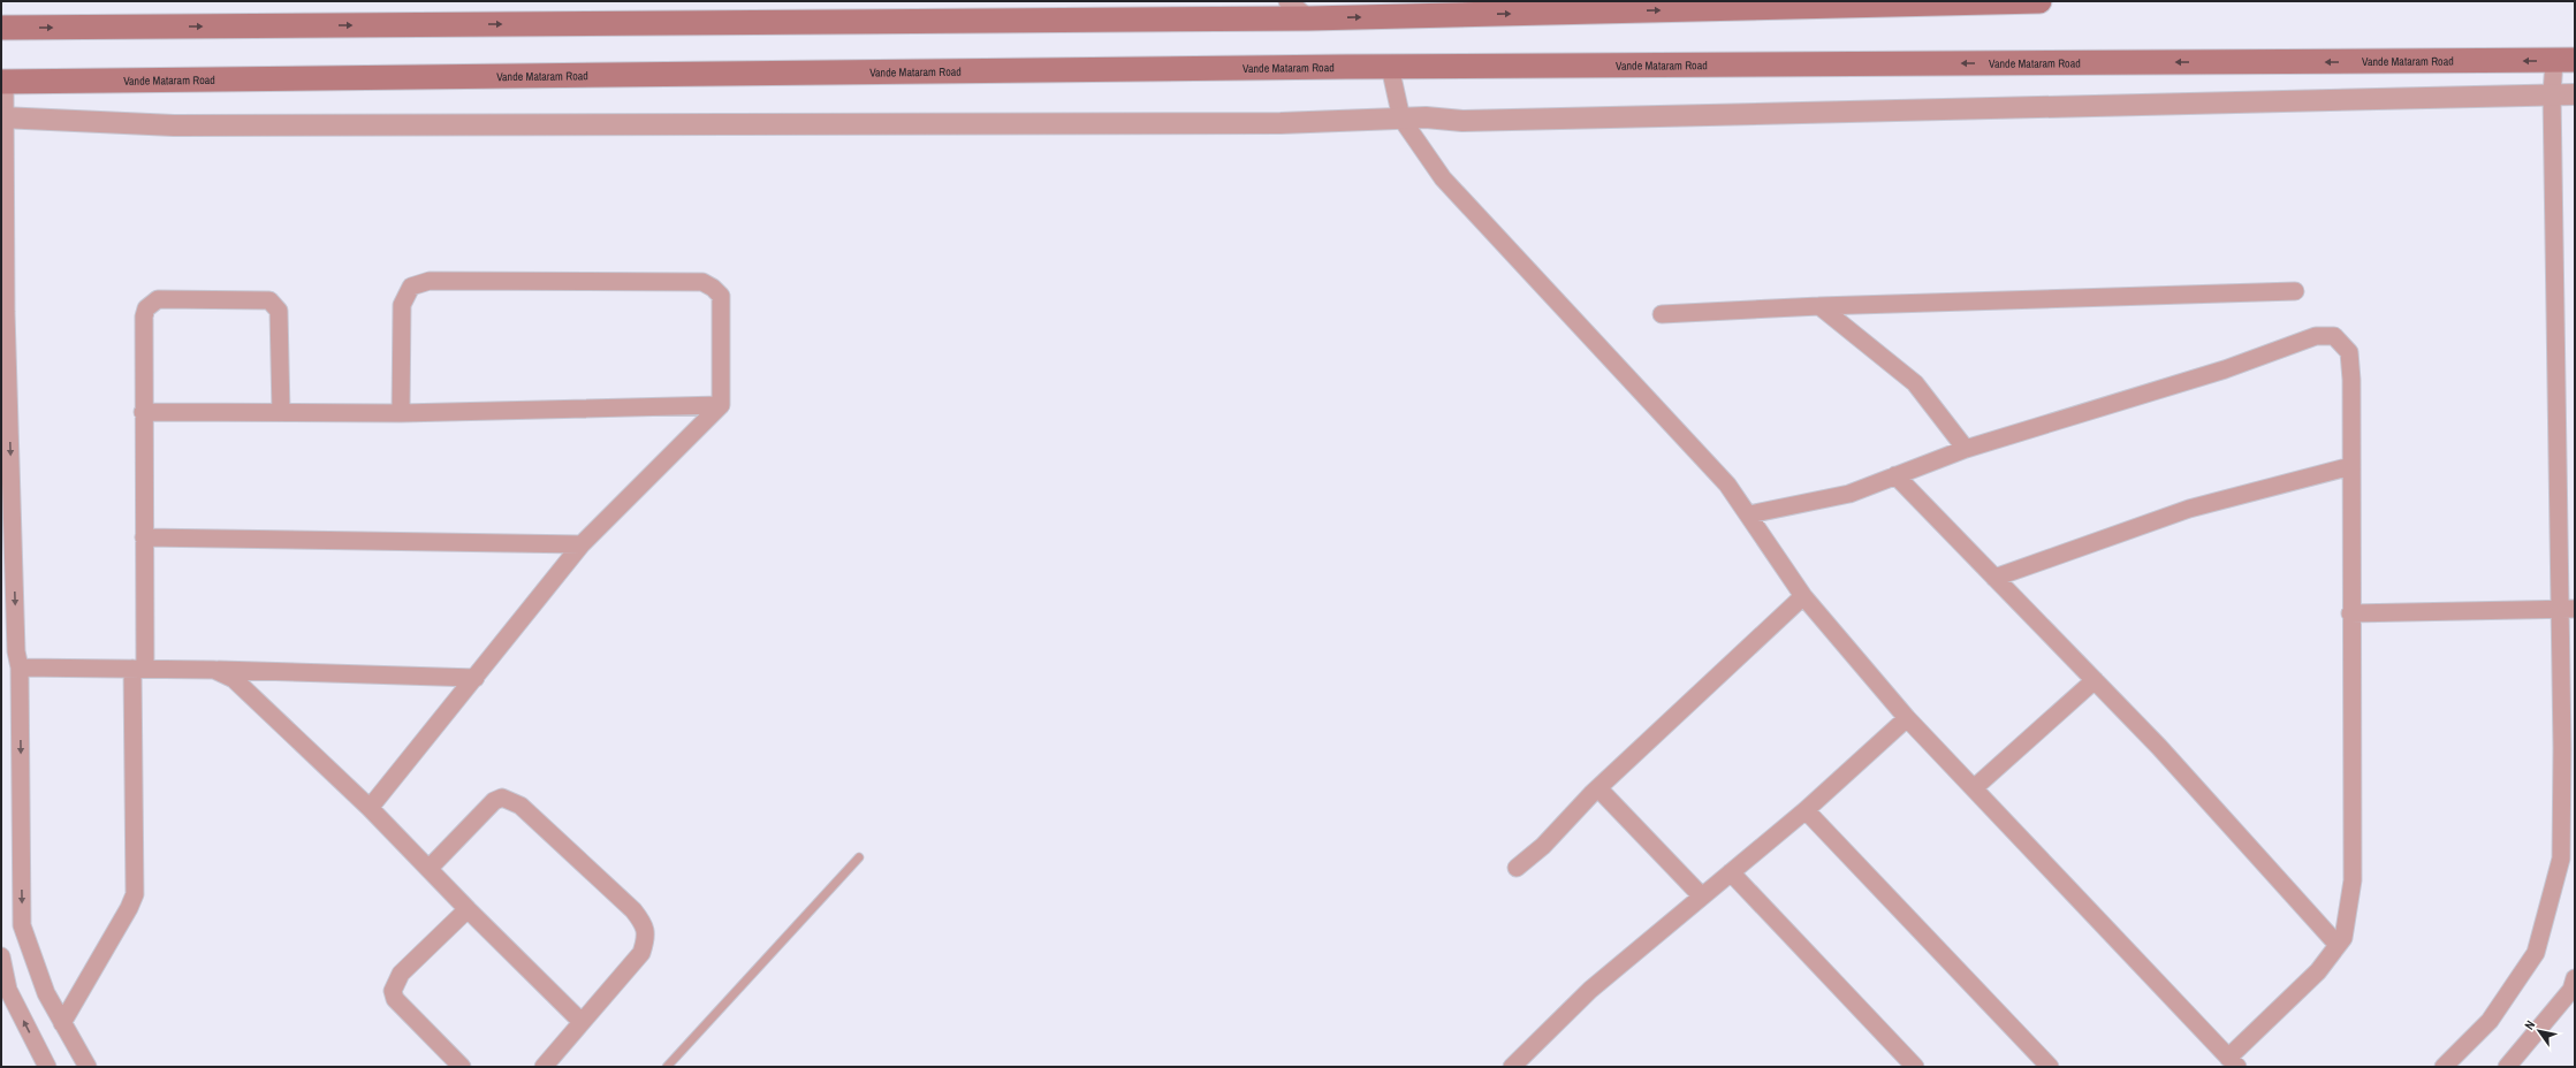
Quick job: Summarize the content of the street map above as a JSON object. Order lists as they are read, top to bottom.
{
  "streets": {
    "main road": ["Vande Mataram Road"]
  },
  "north": "top left"
}
